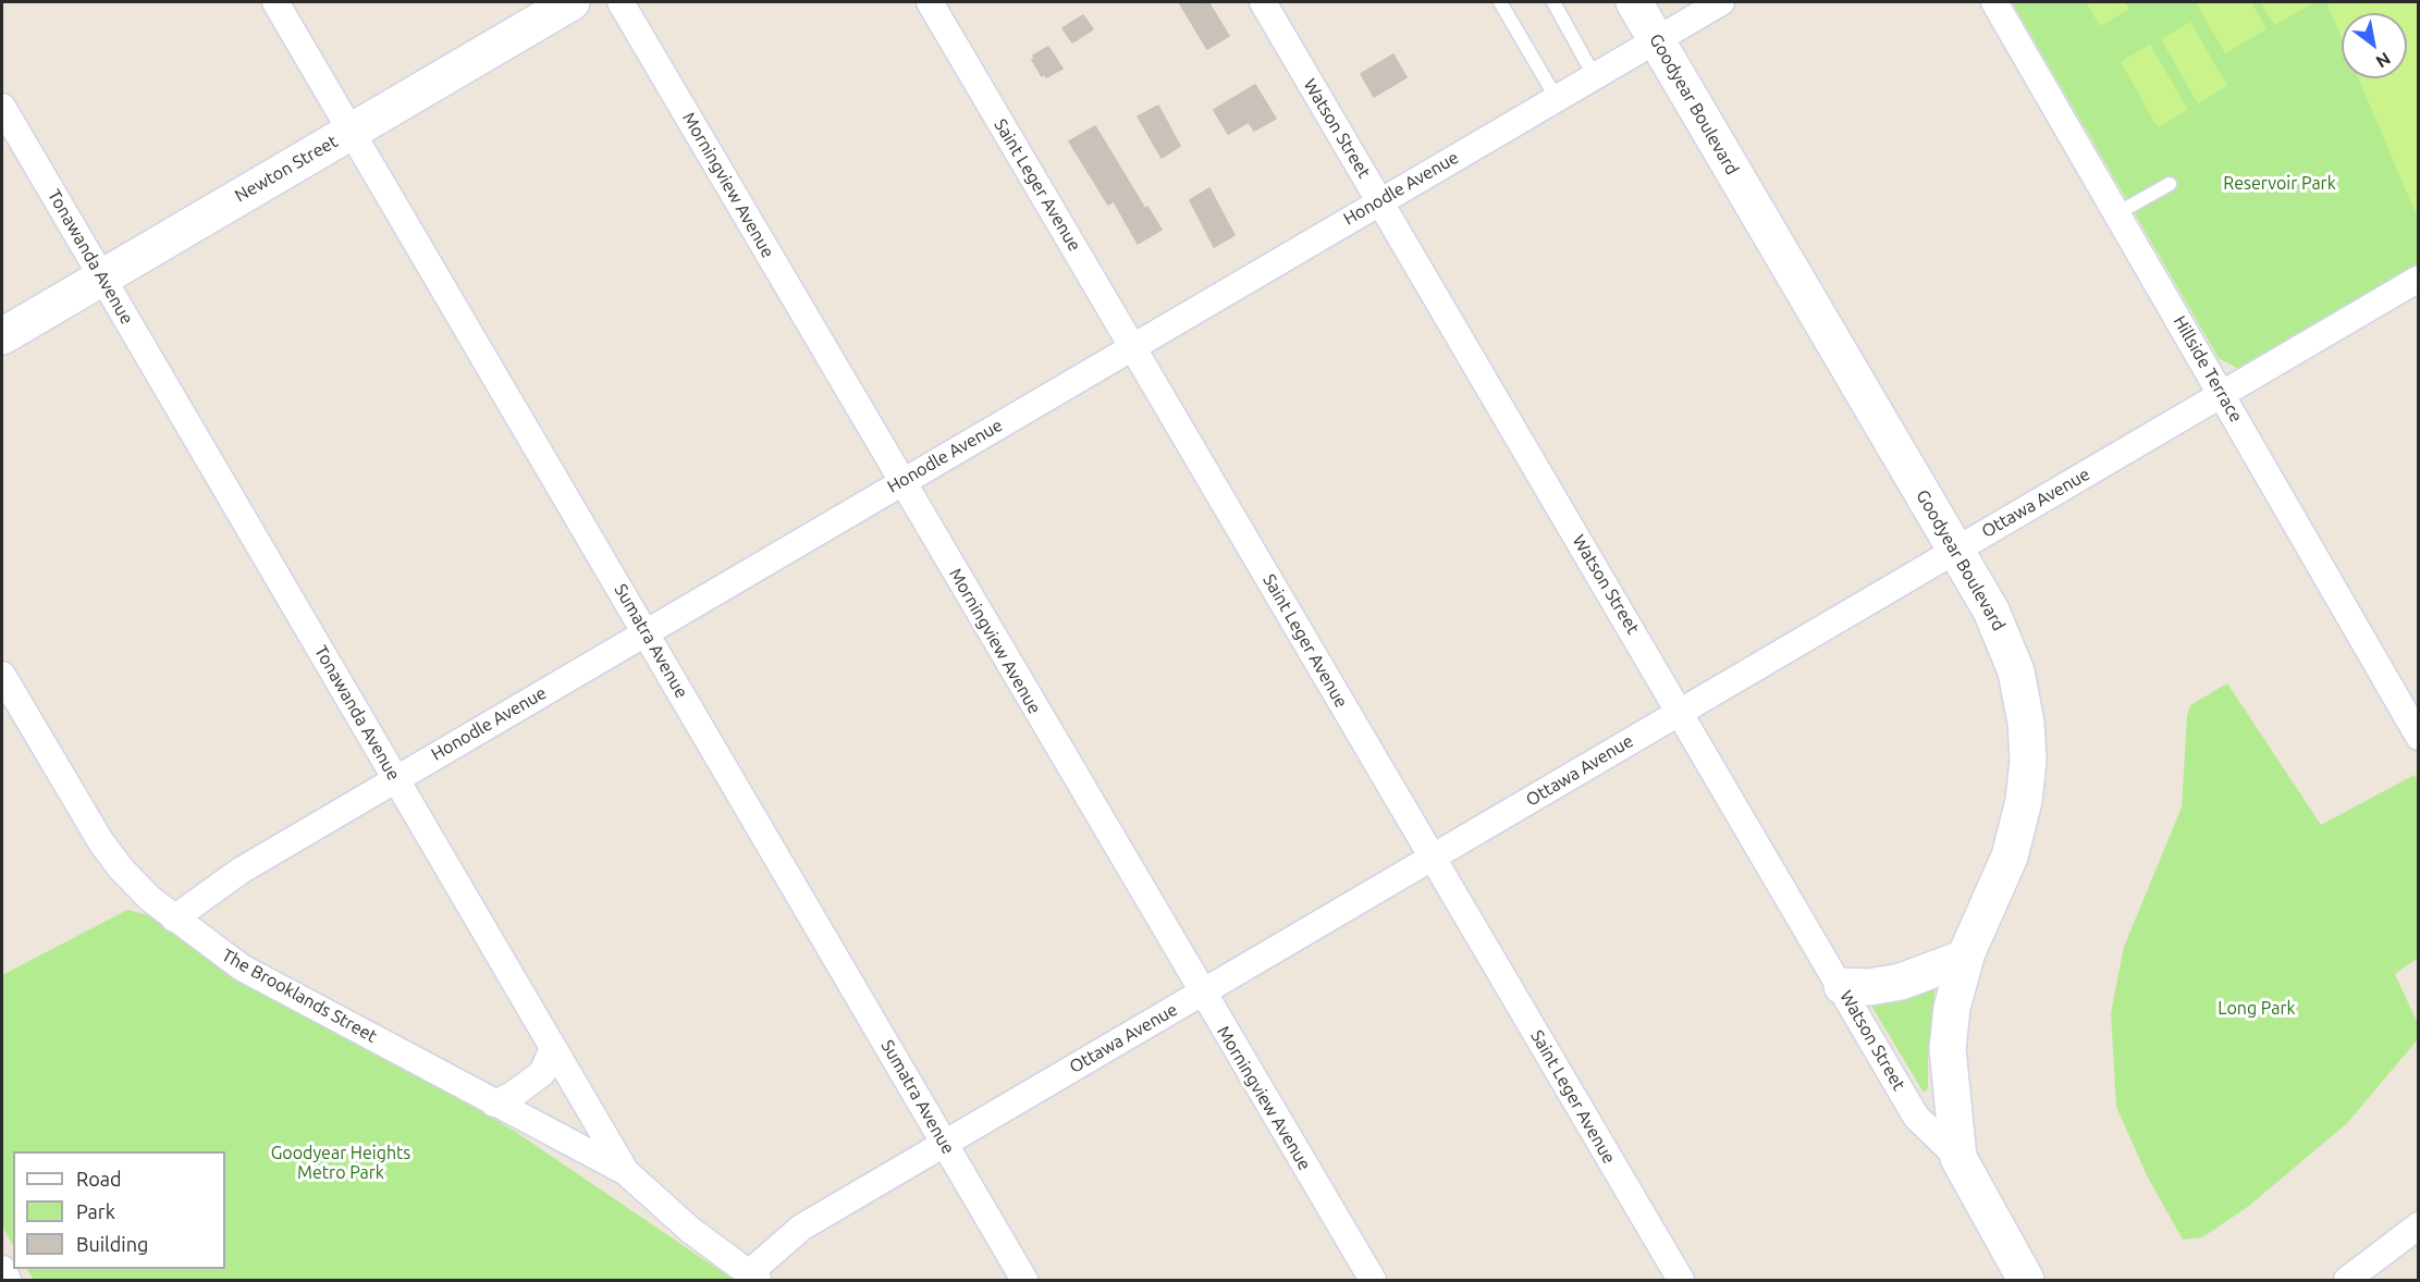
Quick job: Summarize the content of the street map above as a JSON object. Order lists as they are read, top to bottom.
{
  "streets": {
    "street": [
      "Goodyear Boulevard",
      "Watson Street",
      "Newton Street",
      "Morningview Avenue",
      "Saint Leger Avenue",
      "Honodle Avenue",
      "Tonawanda Avenue",
      "Hillside Terrace",
      "Ottawa Avenue",
      "Sumatra Avenue",
      "The Brooklands Street"
    ]
  },
  "crossings": [
    ["Goodyear Boulevard", "Watson Street"],
    ["Goodyear Boulevard", "Honodle Avenue"],
    ["Goodyear Boulevard", "Ottawa Avenue"],
    ["Watson Street", "Honodle Avenue"],
    ["Watson Street", "Ottawa Avenue"],
    ["Newton Street", "Tonawanda Avenue"],
    ["Newton Street", "Sumatra Avenue"],
    ["Morningview Avenue", "Honodle Avenue"],
    ["Morningview Avenue", "Ottawa Avenue"],
    ["Saint Leger Avenue", "Honodle Avenue"],
    ["Saint Leger Avenue", "Ottawa Avenue"],
    ["Honodle Avenue", "Tonawanda Avenue"],
    ["Honodle Avenue", "Sumatra Avenue"],
    ["Honodle Avenue", "The Brooklands Street"],
    ["Tonawanda Avenue", "Ottawa Avenue"],
    ["Tonawanda Avenue", "The Brooklands Street"],
    ["Hillside Terrace", "Ottawa Avenue"],
    ["Ottawa Avenue", "Sumatra Avenue"]
  ],
  "parks": ["Reservoir Park", "Long Park", "Goodyear Heights Metro Park"],
  "legend": ["Road", "Park", "Building"],
  "north": "bottom right"
}
